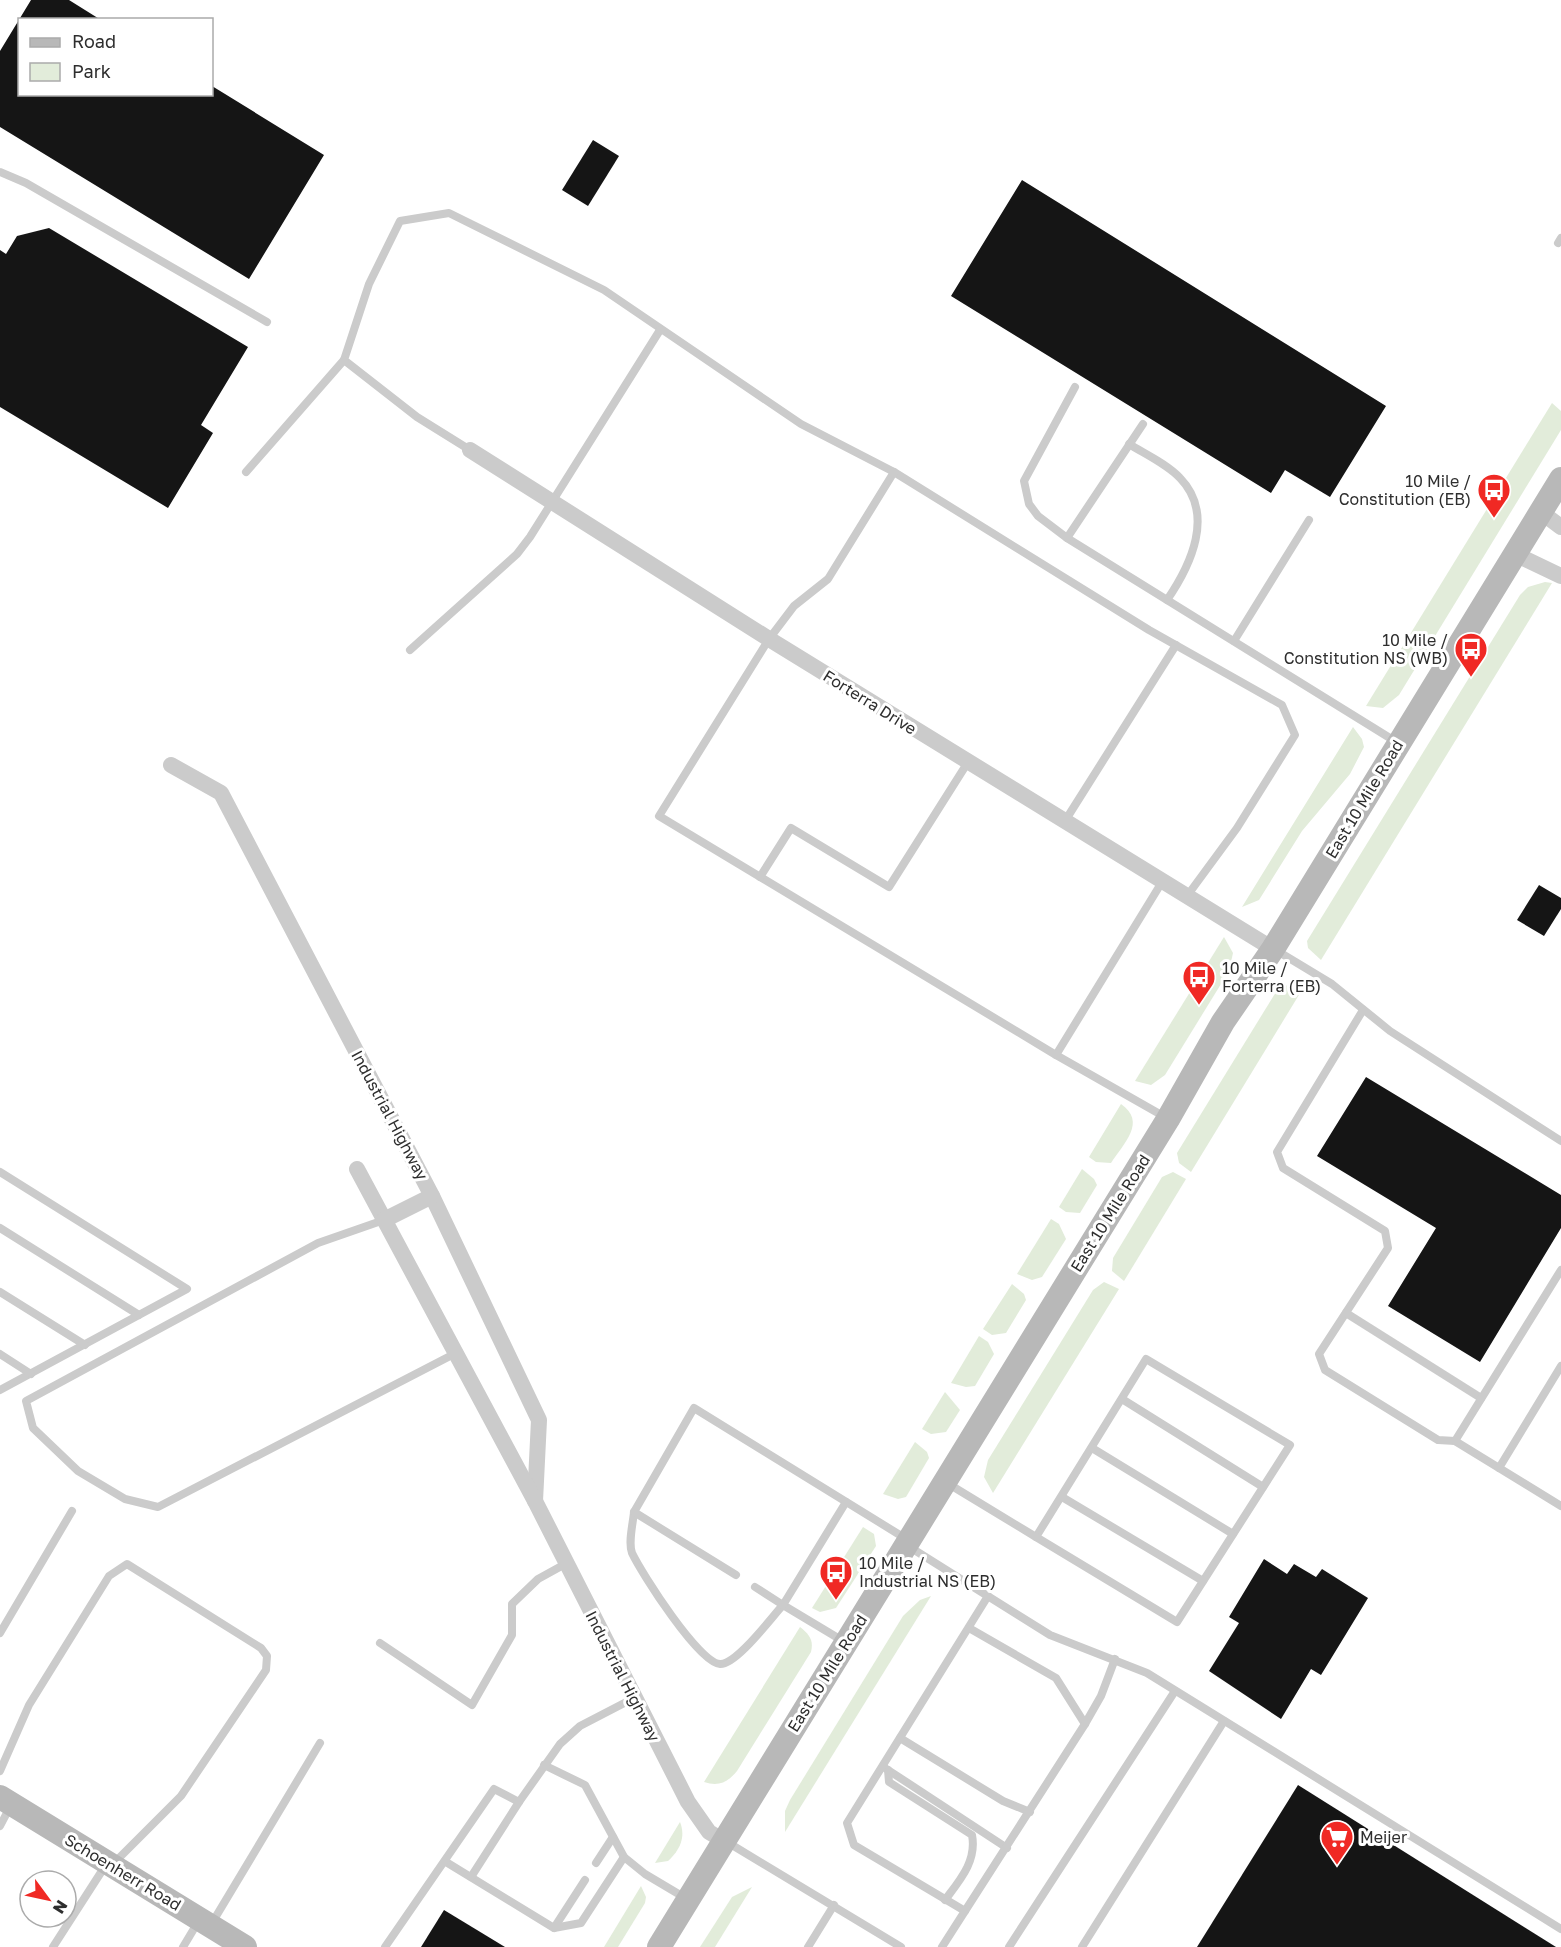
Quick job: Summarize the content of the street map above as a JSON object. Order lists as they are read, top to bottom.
{
  "streets": {
    "main road": ["East 10 Mile Road", "Schoenherr Road"],
    "street": ["Forterra Drive", "Industrial Highway"]
  },
  "crossings": [
    ["Forterra Drive", "East 10 Mile Road"],
    ["East 10 Mile Road", "Industrial Highway"]
  ],
  "places": {
    "bus stop": [
      "10 Mile / Constitution (EB)",
      "10 Mile / Constitution NS (WB)",
      "10 Mile / Forterra (EB)",
      "10 Mile / Industrial NS (EB)"
    ],
    "supermarket": ["Meijer"]
  },
  "legend": ["Road", "Park"],
  "north": "bottom right"
}
